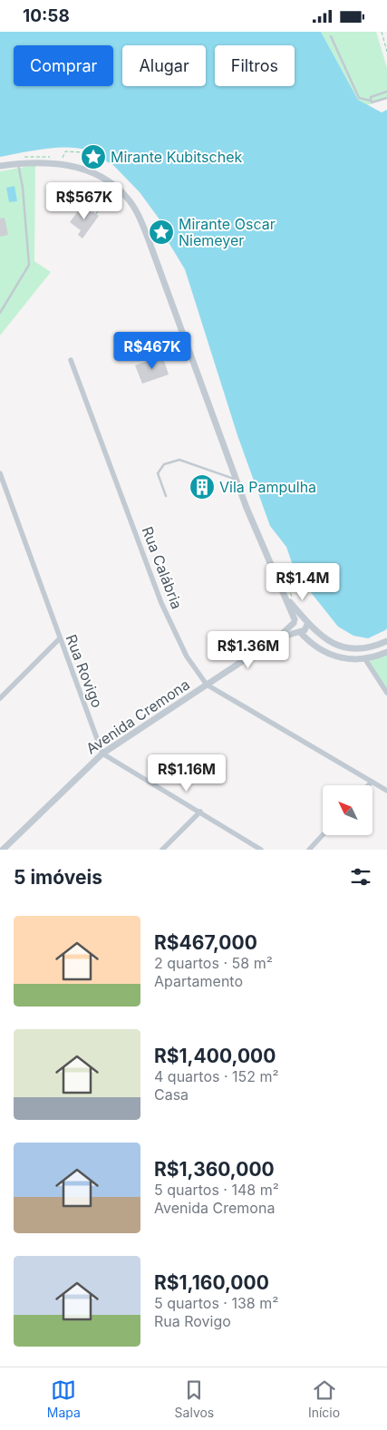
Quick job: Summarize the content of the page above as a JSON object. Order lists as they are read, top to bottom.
{
  "streets": {
    "street": ["Rua Calábria", "Rua Rovigo", "Avenida Cremona"]
  },
  "crossings": [
    ["Rua Calábria", "Avenida Cremona"],
    ["Rua Rovigo", "Avenida Cremona"]
  ],
  "places": {
    "place": ["Mirante Kubitschek", "Mirante Oscar Niemeyer"],
    "building": ["Vila Pampulha"]
  },
  "north": "top left",
  "page": {
    "status": "10:58",
    "chip": ["Comprar", "Alugar", "Filtros"],
    "price": [
      "R$567K",
      "R$467K",
      "R$1.4M",
      "R$1.36M",
      "R$1.16M"
    ],
    "heading": "5 imóveis",
    "list": [
      {
        "name": "R$467,000",
        "note": "2 quartos · 58 m² · Apartamento"
      },
      {
        "name": "R$1,400,000",
        "note": "4 quartos · 152 m² · Casa"
      },
      {
        "name": "R$1,360,000",
        "note": "5 quartos · 148 m² · Avenida Cremona"
      },
      {
        "name": "R$1,160,000",
        "note": "5 quartos · 138 m² · Rua Rovigo"
      }
    ],
    "tabs": ["Mapa", "Salvos", "Início"]
  }
}
